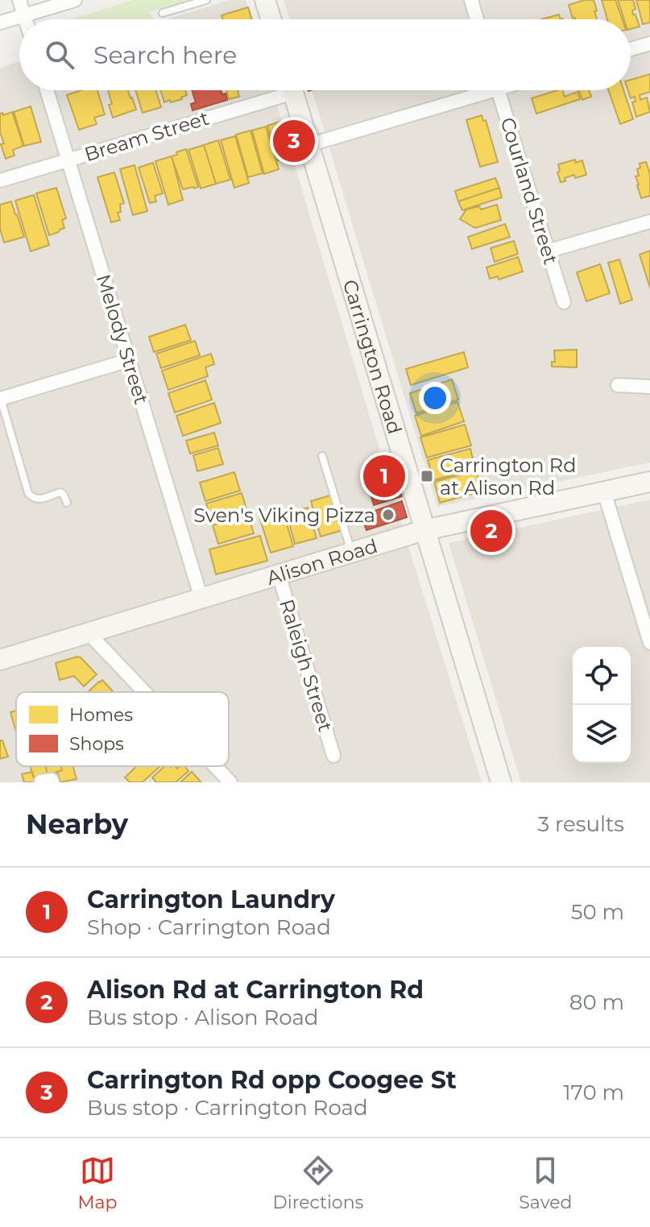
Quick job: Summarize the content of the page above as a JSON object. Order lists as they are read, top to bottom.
{
  "streets": {
    "main road": ["Carrington Road", "Alison Road"],
    "street": [
      "Bream Street",
      "Courland Street",
      "Melody Street",
      "Raleigh Street"
    ]
  },
  "crossings": [
    ["Bream Street", "Melody Street"],
    ["Melody Street", "Alison Road"],
    ["Carrington Road", "Alison Road"],
    ["Alison Road", "Raleigh Street"]
  ],
  "places": {
    "transit": ["Carrington Rd at Alison Rd"],
    "other": ["Sven's Viking Pizza"]
  },
  "legend": ["Homes", "Shops"],
  "page": {
    "search": "Search here",
    "pins": ["3", "1", "2"],
    "heading": ["Nearby", "3 results"],
    "list": [
      {
        "mark": "1",
        "name": "Carrington Laundry",
        "note": "Shop · Carrington Road",
        "value": "50 m"
      },
      {
        "mark": "2",
        "name": "Alison Rd at Carrington Rd",
        "note": "Bus stop · Alison Road",
        "value": "80 m"
      },
      {
        "mark": "3",
        "name": "Carrington Rd opp Coogee St",
        "note": "Bus stop · Carrington Road",
        "value": "170 m"
      }
    ],
    "nav": ["Map", "Directions", "Saved"]
  }
}
